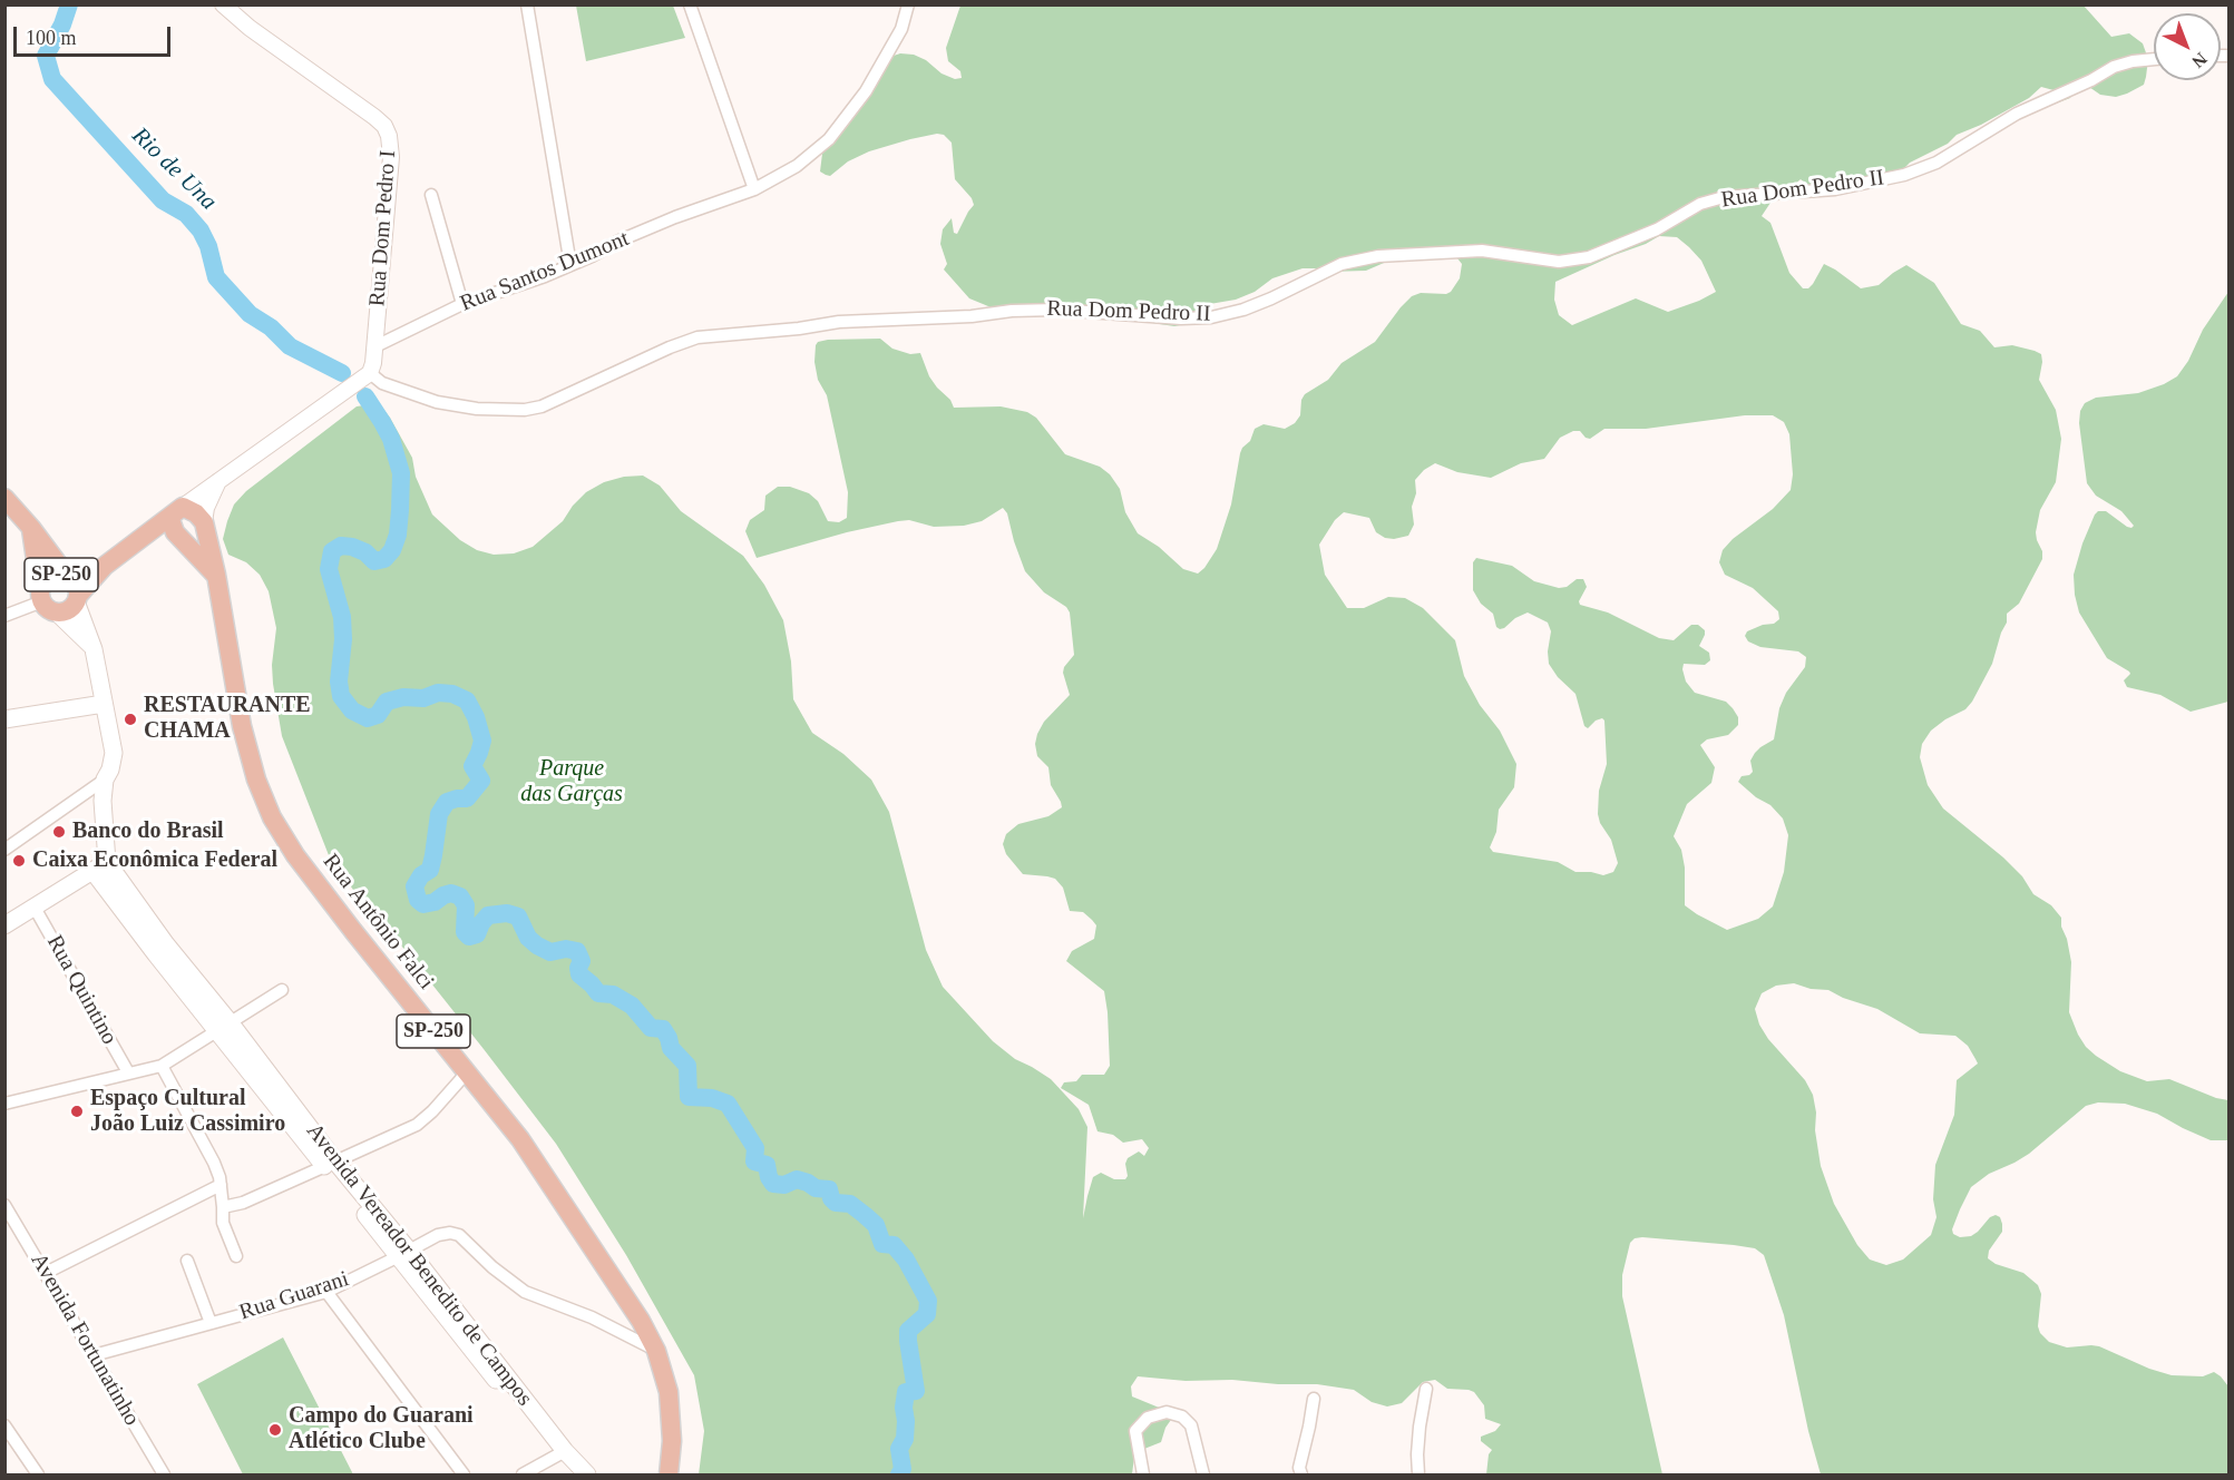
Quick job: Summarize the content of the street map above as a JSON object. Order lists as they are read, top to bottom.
{
  "streets": {
    "main road": ["SP-250", "Rua Antônio Falci", "Avenida Vereador Benedito de Campos"],
    "street": [
      "Rua Dom Pedro II",
      "Rua Dom Pedro I",
      "Rua Santos Dumont",
      "Rua Quintino",
      "Rua Guarani",
      "Avenida Fortunatinho"
    ]
  },
  "crossings": [
    ["Rua Dom Pedro II", "Rua Dom Pedro I"],
    ["Rua Dom Pedro I", "Rua Santos Dumont"],
    ["SP-250", "Rua Antônio Falci"],
    ["Rua Antônio Falci", "Rua Guarani"],
    ["Avenida Vereador Benedito de Campos", "Rua Guarani"],
    ["Rua Guarani", "Avenida Fortunatinho"]
  ],
  "water": ["Rio de Una"],
  "parks": ["Parque das Garças"],
  "places": [
    "RESTAURANTE CHAMA",
    "Banco do Brasil",
    "Caixa Econômica Federal",
    "Espaço Cultural João Luiz Cassimiro",
    "Campo do Guarani Atlético Clube"
  ],
  "scale_bar": "100 m",
  "north": "bottom right"
}
